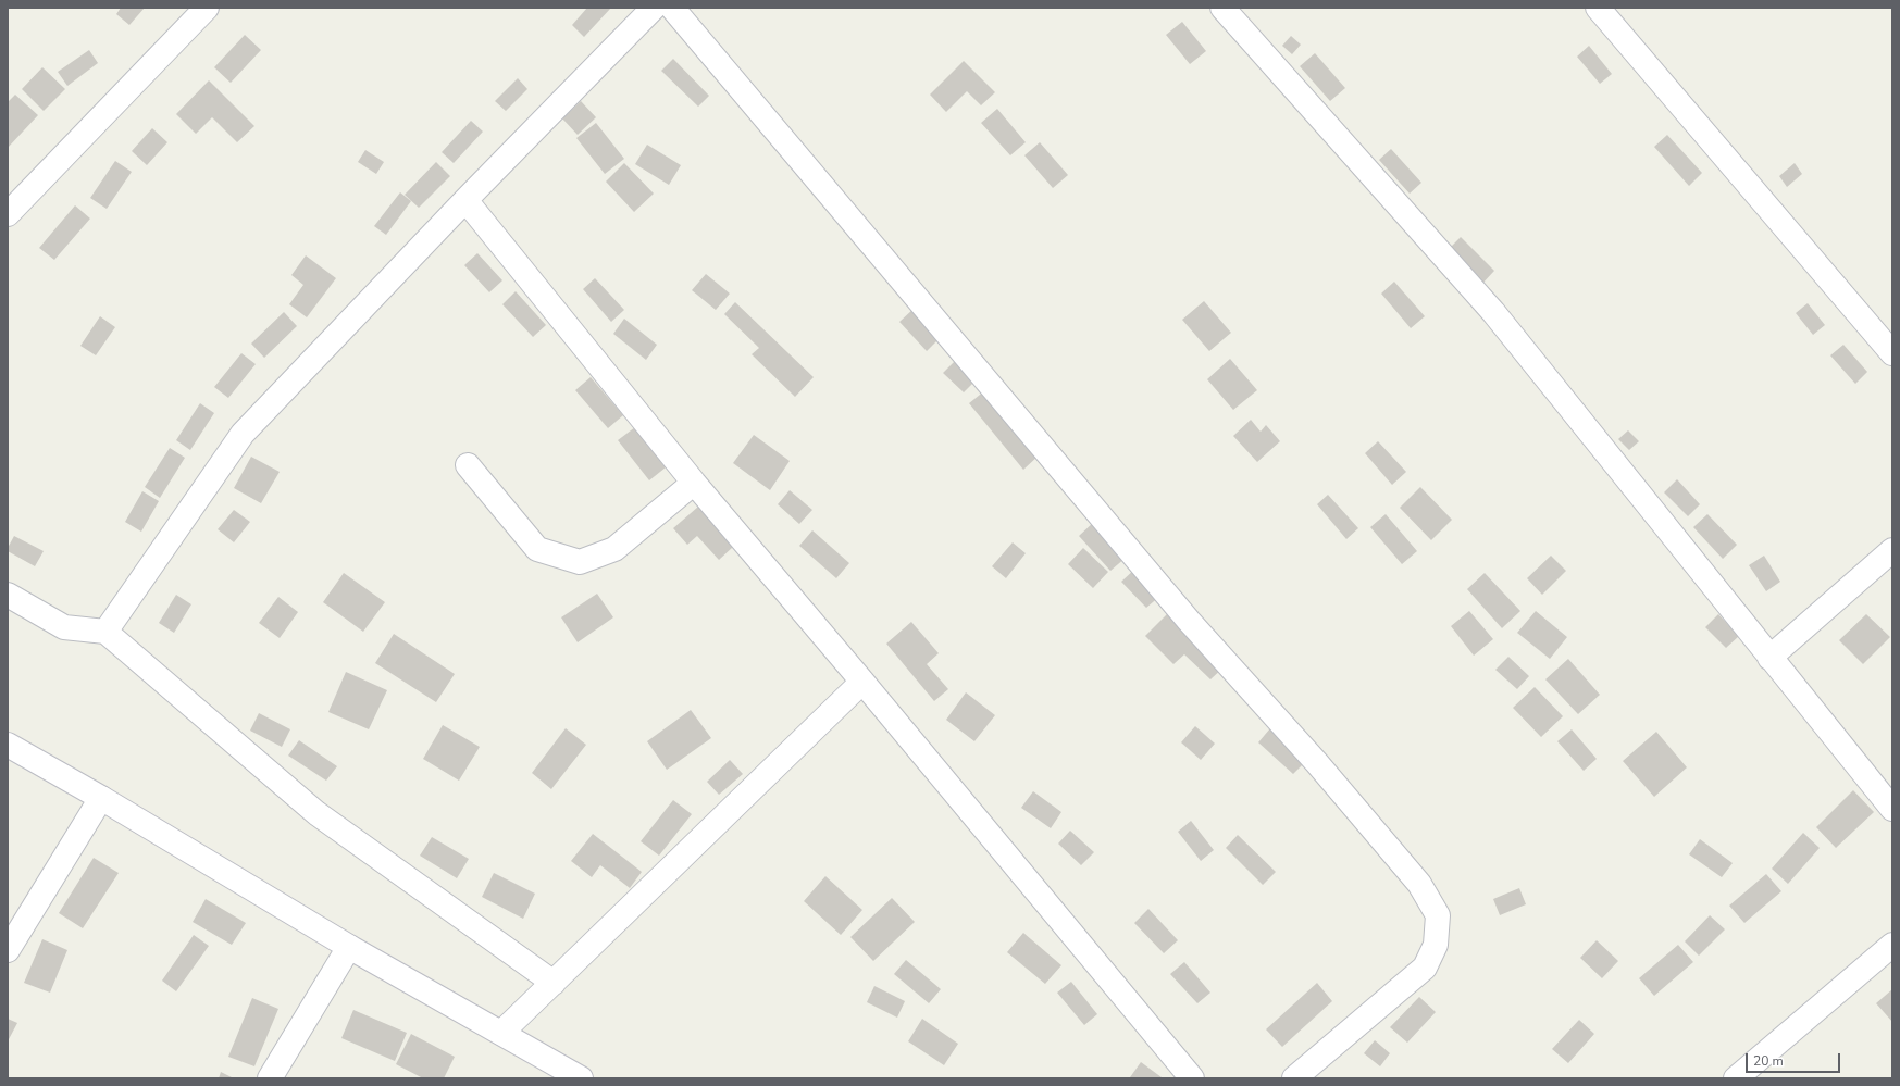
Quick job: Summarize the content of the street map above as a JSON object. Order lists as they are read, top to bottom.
{
  "scale_bar": "20 m"
}
